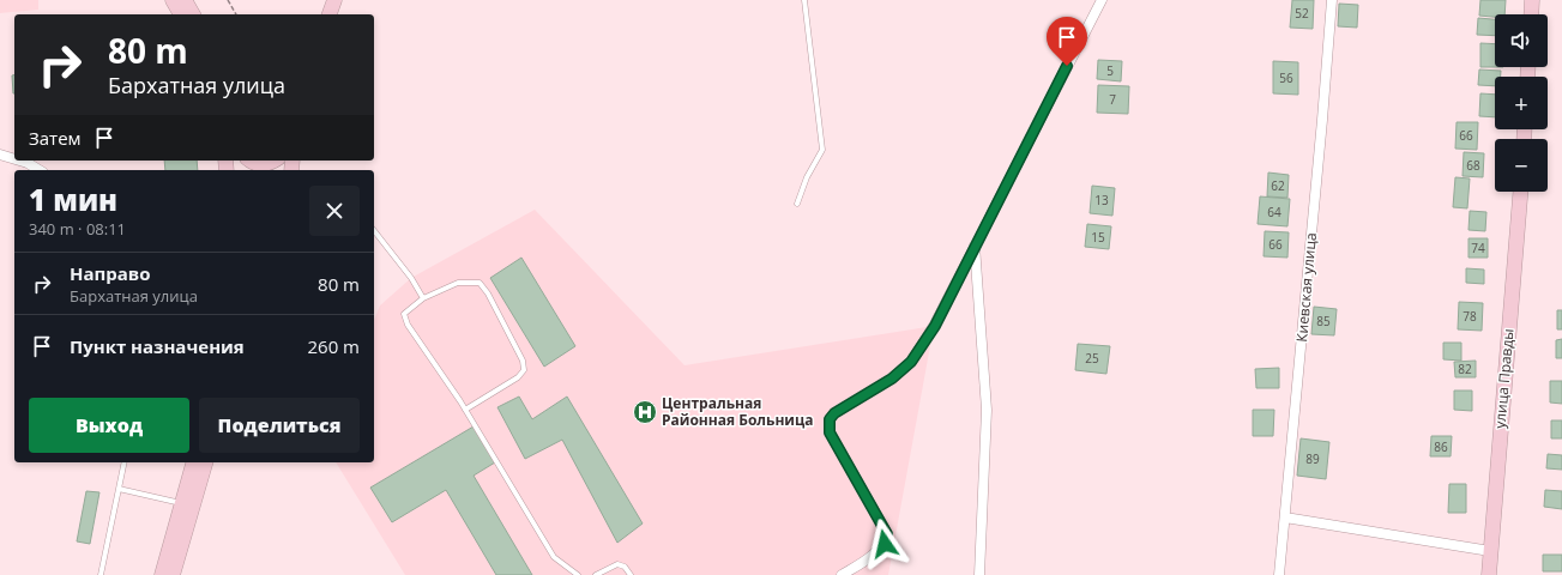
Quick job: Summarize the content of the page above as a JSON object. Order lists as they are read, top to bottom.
{
  "streets": {
    "street": ["Киевская улица", "улица Правды"]
  },
  "places": {
    "hospital": ["Центральная Районная Больница"]
  },
  "house_numbers": [
    "52",
    "5",
    "56",
    "7",
    "66",
    "68",
    "62",
    "13",
    "64",
    "15",
    "66",
    "74",
    "78",
    "85",
    "25",
    "82",
    "86",
    "89"
  ],
  "page": {
    "map_buttons": ["+", "−"],
    "turn": ["80 m", "Бархатная улица"],
    "then": "Затем",
    "heading": ["1 мин", "340 m · 08:11"],
    "list": [
      {
        "name": "Направо",
        "note": "Бархатная улица",
        "value": "80 m"
      },
      {
        "name": "Пункт назначения",
        "value": "260 m"
      }
    ],
    "buttons": ["Выход", "Поделиться"]
  }
}
